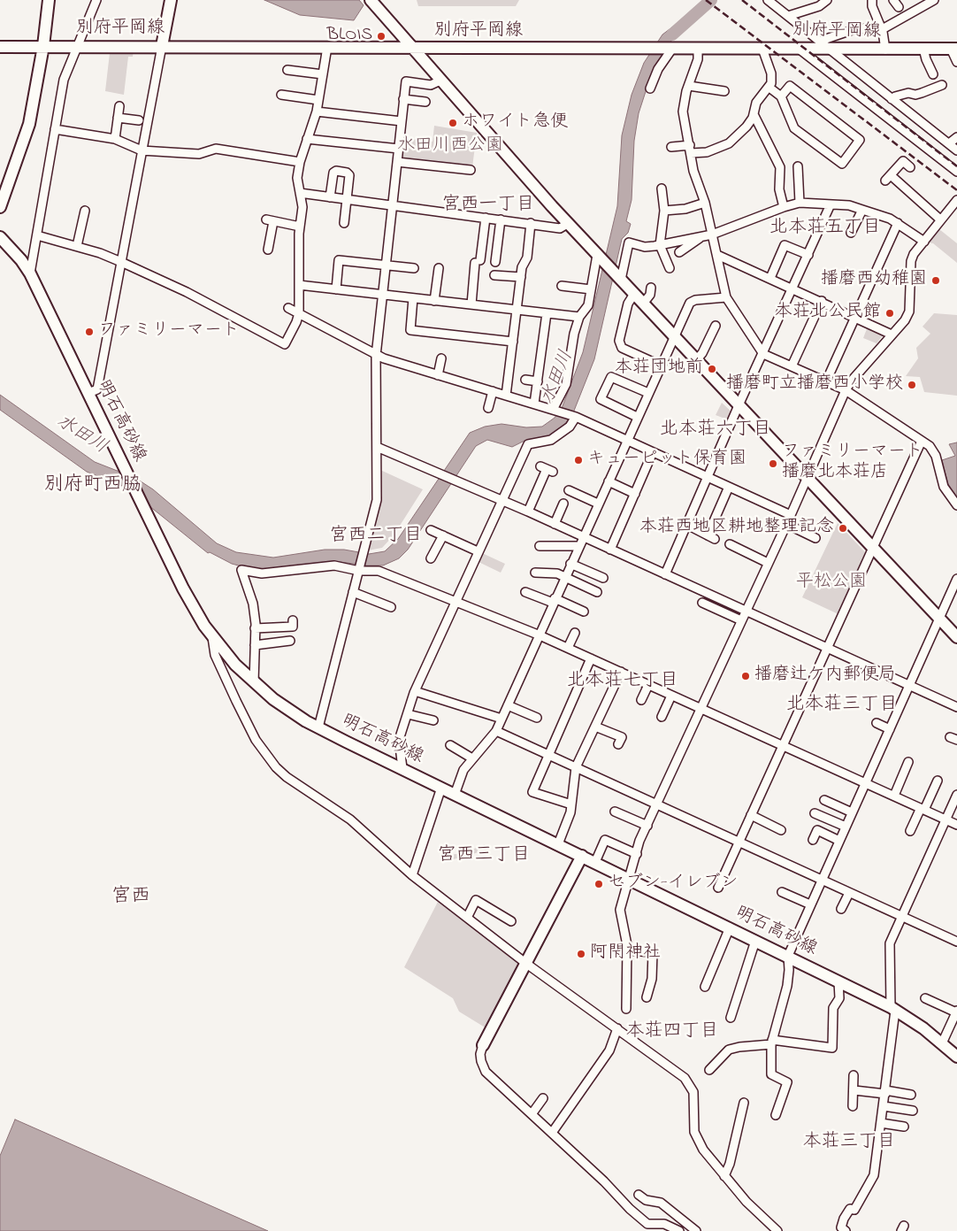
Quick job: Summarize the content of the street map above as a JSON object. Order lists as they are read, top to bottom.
{
  "streets": {
    "main road": ["別府平岡線", "明石高砂線"]
  },
  "districts": [
    "宮西一丁目",
    "北本荘五丁目",
    "北本荘六丁目",
    "別府町西脇",
    "宮西二丁目",
    "北本荘七丁目",
    "北本荘三丁目",
    "宮西三丁目",
    "宮西",
    "本荘四丁目",
    "本荘三丁目"
  ],
  "water": ["水田川"],
  "parks": ["水田川西公園", "平松公園"],
  "places": [
    "BLOIS",
    "ホワイト急便",
    "播磨西幼稚園",
    "本荘北公民館",
    "ファミリーマート",
    "本荘団地前",
    "播磨町立播磨西小学校",
    "キューピット保育園",
    "ファミリーマート 播磨北本荘店",
    "本荘西地区耕地整理記念",
    "播磨辻ケ内郵便局",
    "セブン-イレブン",
    "阿閇神社"
  ]
}
